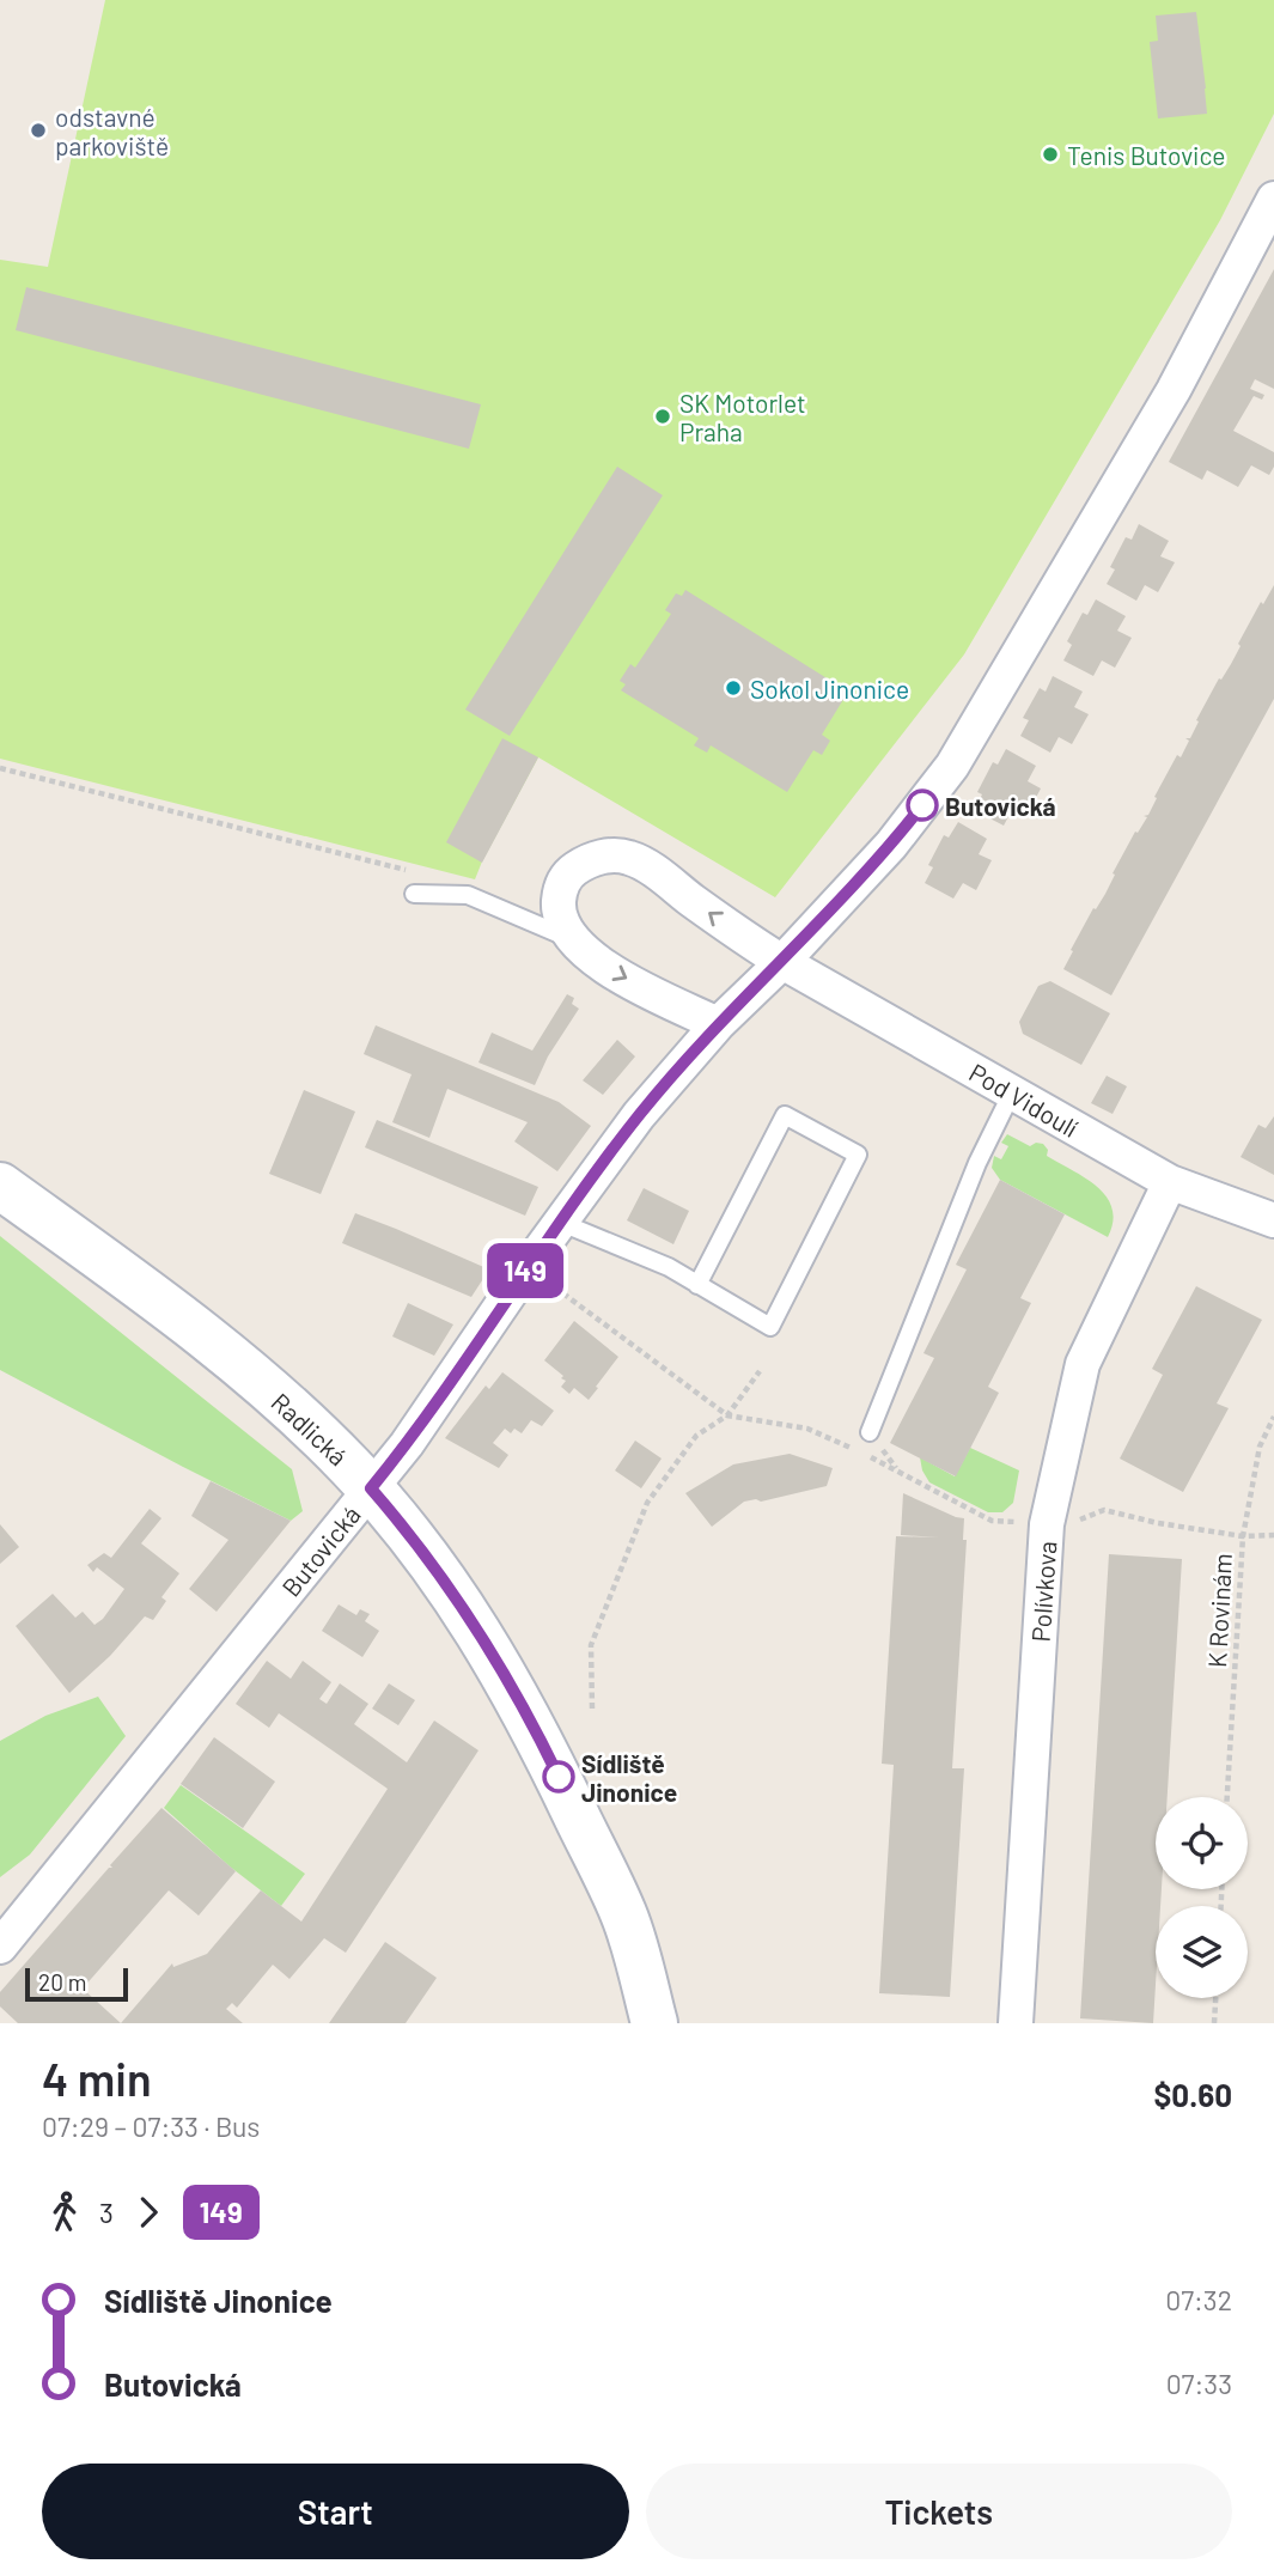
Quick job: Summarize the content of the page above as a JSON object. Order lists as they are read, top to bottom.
{
  "streets": {
    "main road": ["Radlická"],
    "street": ["Pod Vidoulí", "Butovická", "Polívkova"],
    "path": ["K Rovinám"]
  },
  "crossings": [
    ["Pod Vidoulí", "Butovická"],
    ["Pod Vidoulí", "Polívkova"],
    ["Radlická", "Butovická"]
  ],
  "places": [
    "odstavné parkoviště",
    "Tenis Butovice",
    "SK Motorlet Praha",
    "Sokol Jinonice",
    "Butovická",
    "Sídliště Jinonice"
  ],
  "lines": ["bus line 149"],
  "scale_bar": "20 m",
  "page": {
    "on_map": "149",
    "scale": "20 m",
    "heading": ["4 min", "07:29 – 07:33 · Bus", "$0.60"],
    "legs": ["3", "149"],
    "list": [
      {
        "name": "Sídliště Jinonice",
        "value": "07:32"
      },
      {
        "name": "Butovická",
        "value": "07:33"
      }
    ],
    "buttons": ["Start", "Tickets"]
  }
}
